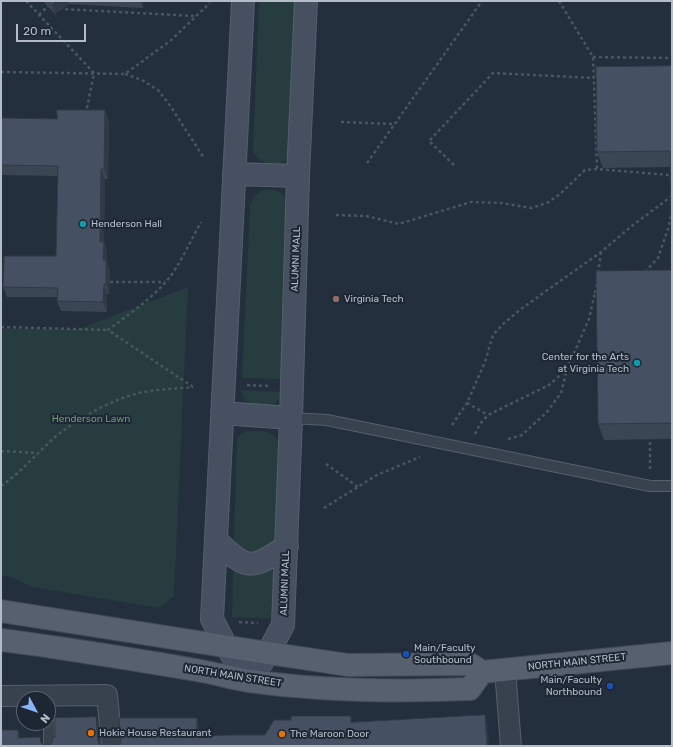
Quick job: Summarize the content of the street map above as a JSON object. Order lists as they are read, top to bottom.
{
  "streets": {
    "main road": ["NORTH MAIN STREET"],
    "street": ["ALUMNI MALL"]
  },
  "crossings": [
    ["ALUMNI MALL", "NORTH MAIN STREET"]
  ],
  "parks": ["Henderson Lawn"],
  "places": [
    "Henderson Hall",
    "Virginia Tech",
    "Center for the Arts at Virginia Tech",
    "Main/Faculty Southbound",
    "Main/Faculty Northbound",
    "Hokie House Restaurant",
    "The Maroon Door"
  ],
  "scale_bar": "20 m",
  "north": "bottom right"
}
